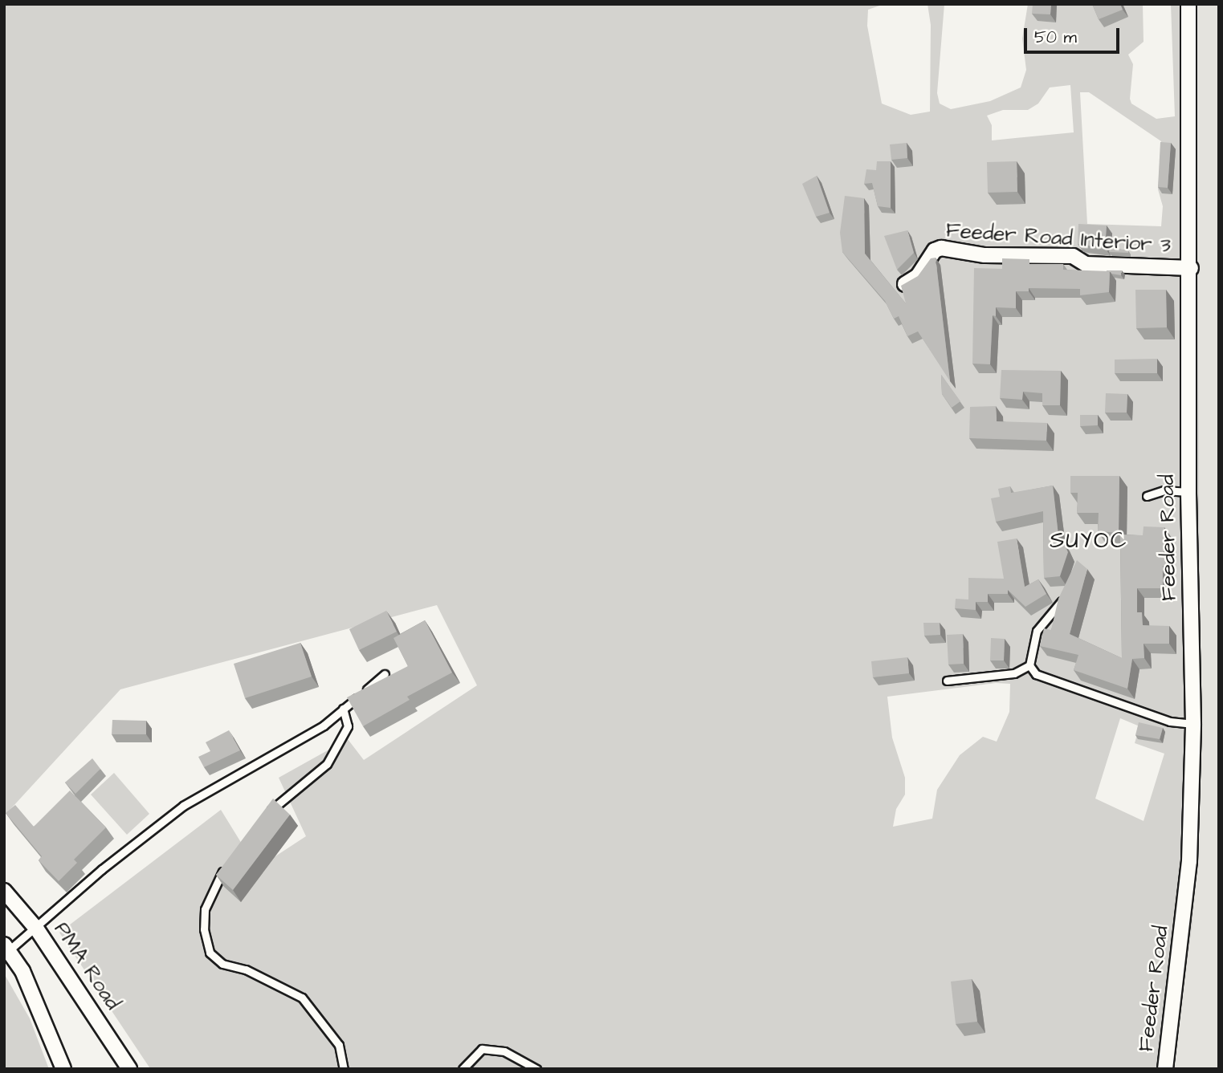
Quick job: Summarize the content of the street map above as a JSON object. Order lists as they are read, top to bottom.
{
  "streets": {
    "street": ["Feeder Road Interior 3", "Feeder Road", "PMA Road"]
  },
  "crossings": [
    ["Feeder Road Interior 3", "Feeder Road"]
  ],
  "districts": ["SUYOC"],
  "scale_bar": "50 m"
}
